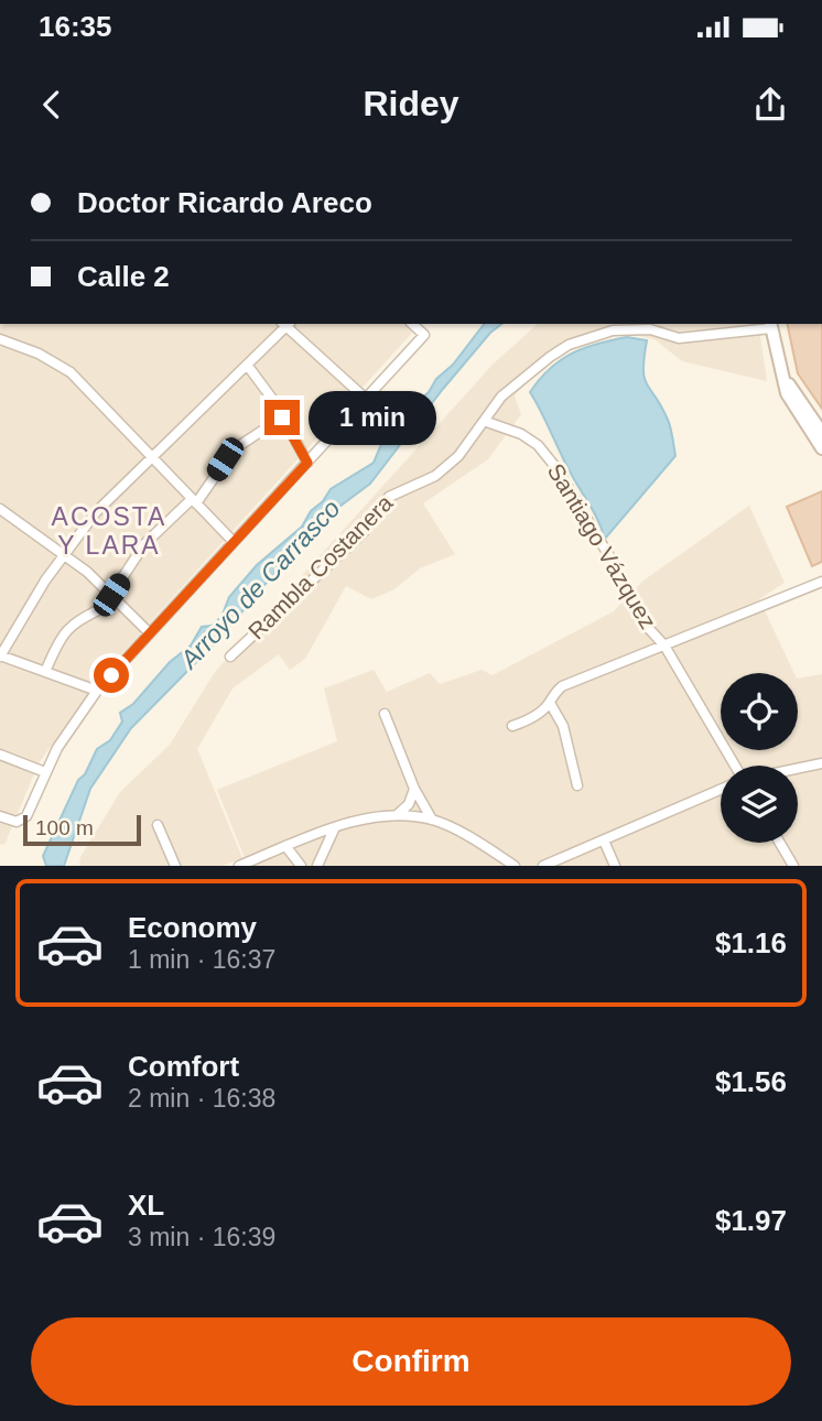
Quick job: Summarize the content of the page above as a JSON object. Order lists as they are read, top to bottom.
{
  "streets": {
    "street": ["Santiago Vázquez", "Rambla Costanera"]
  },
  "crossings": [
    ["Santiago Vázquez", "Rambla Costanera"]
  ],
  "districts": ["ACOSTA Y LARA"],
  "water": ["Arroyo de Carrasco"],
  "scale_bar": "100 m",
  "page": {
    "status": "16:35",
    "header": "Ridey",
    "banner": ["Doctor Ricardo Areco", "Calle 2"],
    "bubble": "1 min",
    "scale": "100 m",
    "list": [
      {
        "name": "Economy",
        "note": "1 min · 16:37",
        "value": "$1.16"
      },
      {
        "name": "Comfort",
        "note": "2 min · 16:38",
        "value": "$1.56"
      },
      {
        "name": "XL",
        "note": "3 min · 16:39",
        "value": "$1.97"
      }
    ],
    "buttons": "Confirm"
  }
}
